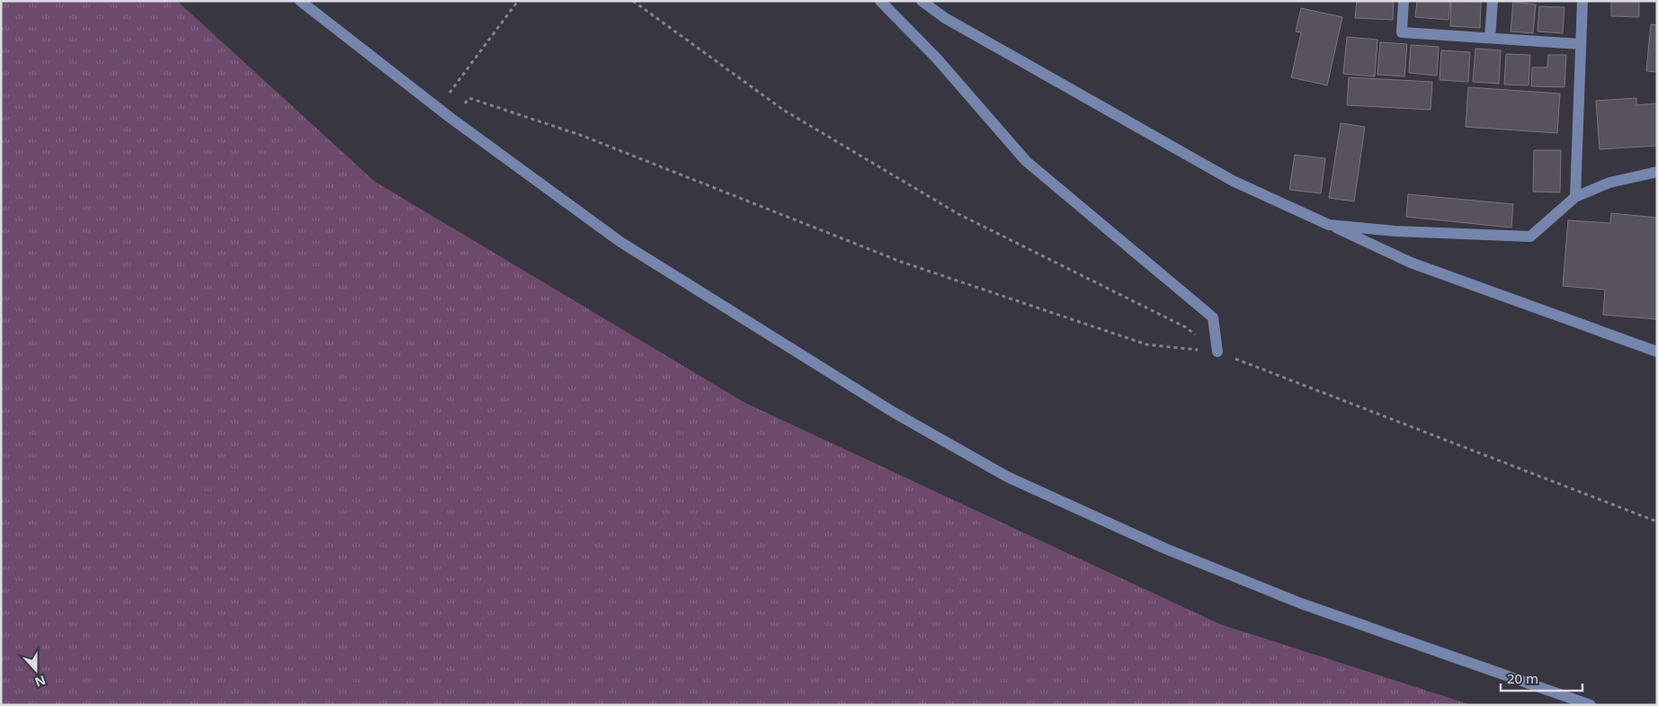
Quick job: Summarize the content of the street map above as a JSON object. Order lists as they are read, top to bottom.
{
  "scale_bar": "20 m",
  "north": "bottom"
}
